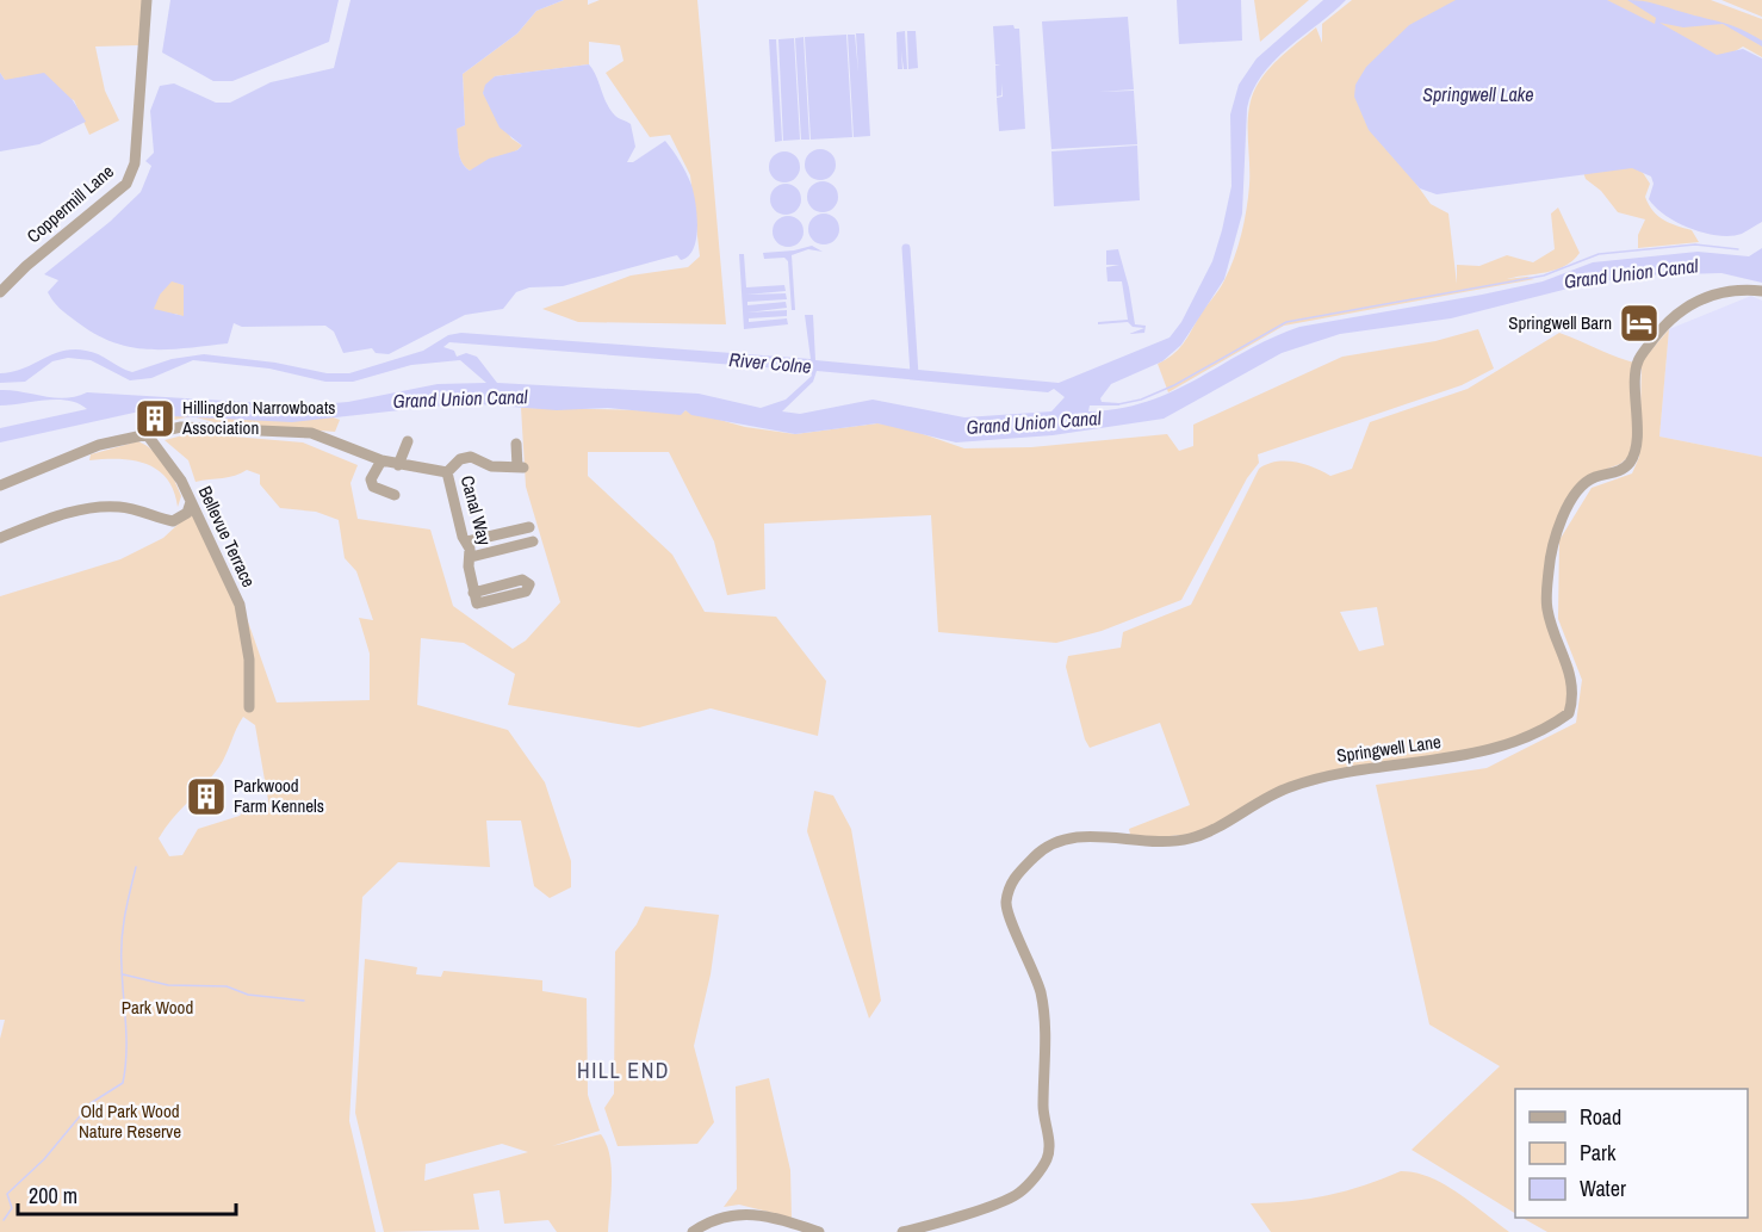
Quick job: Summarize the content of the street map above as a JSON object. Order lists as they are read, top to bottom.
{
  "streets": {
    "street": [
      "Coppermill Lane",
      "Canal Way",
      "Bellevue Terrace",
      "Springwell Lane"
    ]
  },
  "districts": ["HILL END"],
  "water": ["Springwell Lake", "Grand Union Canal", "River Colne"],
  "parks": ["Park Wood", "Old Park Wood Nature Reserve"],
  "places": {
    "hotel": ["Springwell Barn"],
    "building": ["Hillingdon Narrowboats Association", "Parkwood Farm Kennels"]
  },
  "legend": ["Road", "Park", "Water"],
  "scale_bar": "200 m"
}
